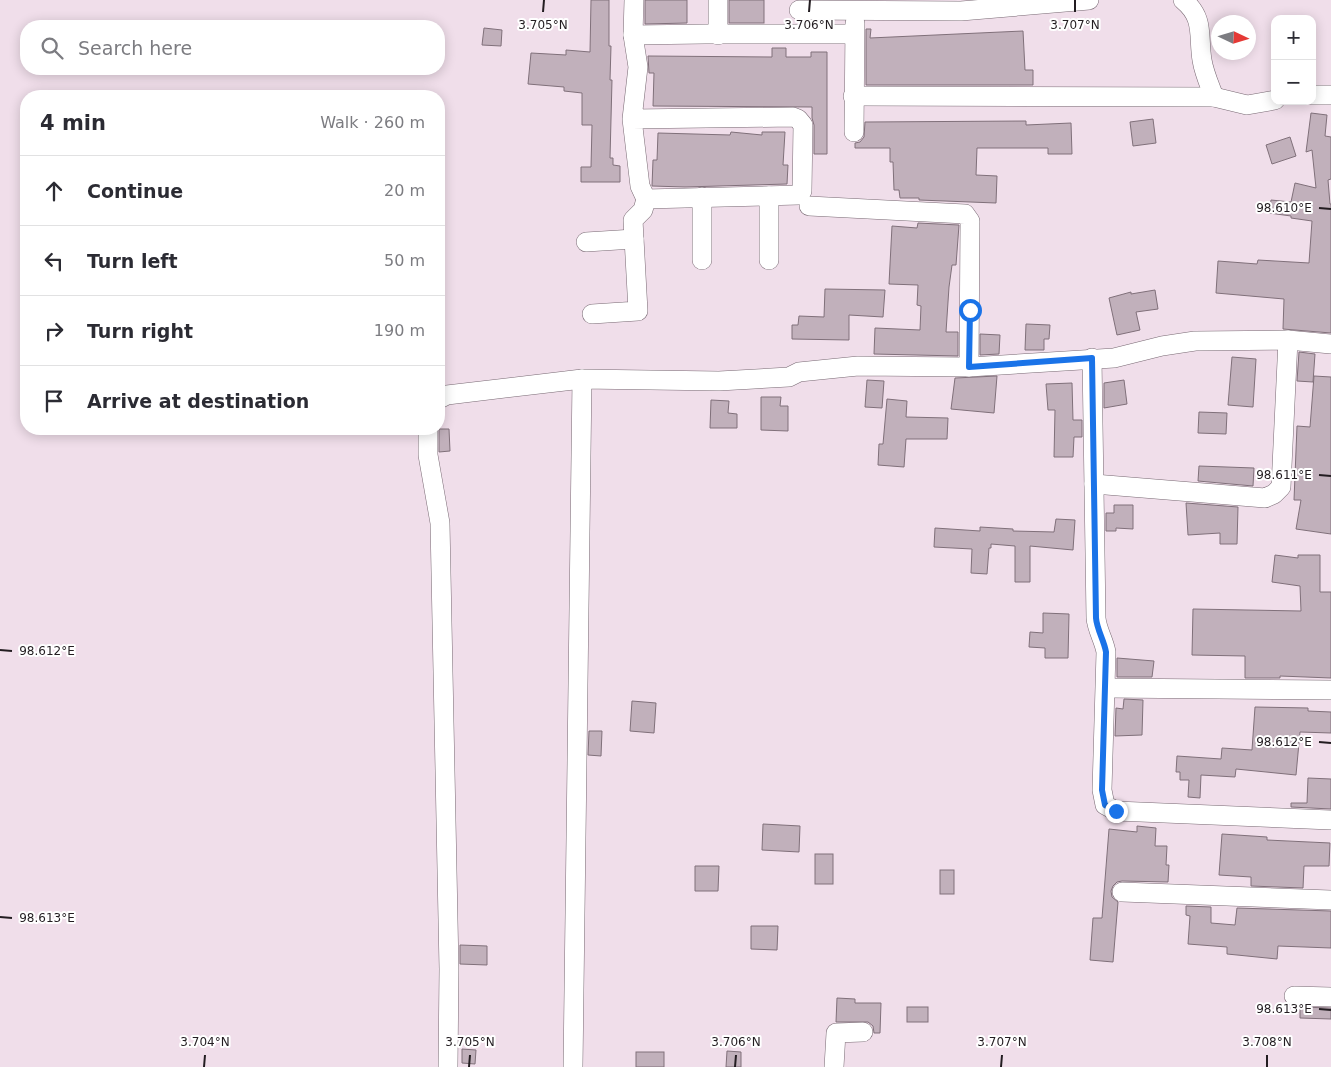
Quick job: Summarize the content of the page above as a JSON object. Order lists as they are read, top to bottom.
{
  "north": "right",
  "page": {
    "map_buttons": ["+", "−"],
    "search": "Search here",
    "heading": ["4 min", "Walk · 260 m"],
    "list": [
      ["Continue", "20 m"],
      ["Turn left", "50 m"],
      ["Turn right", "190 m"],
      "Arrive at destination"
    ]
  },
  "coordinates": [
    "3.705°N",
    "3.706°N",
    "3.707°N",
    "98.610°E",
    "98.611°E",
    "98.612°E",
    "98.613°E",
    "3.704°N",
    "3.708°N"
  ]
}
